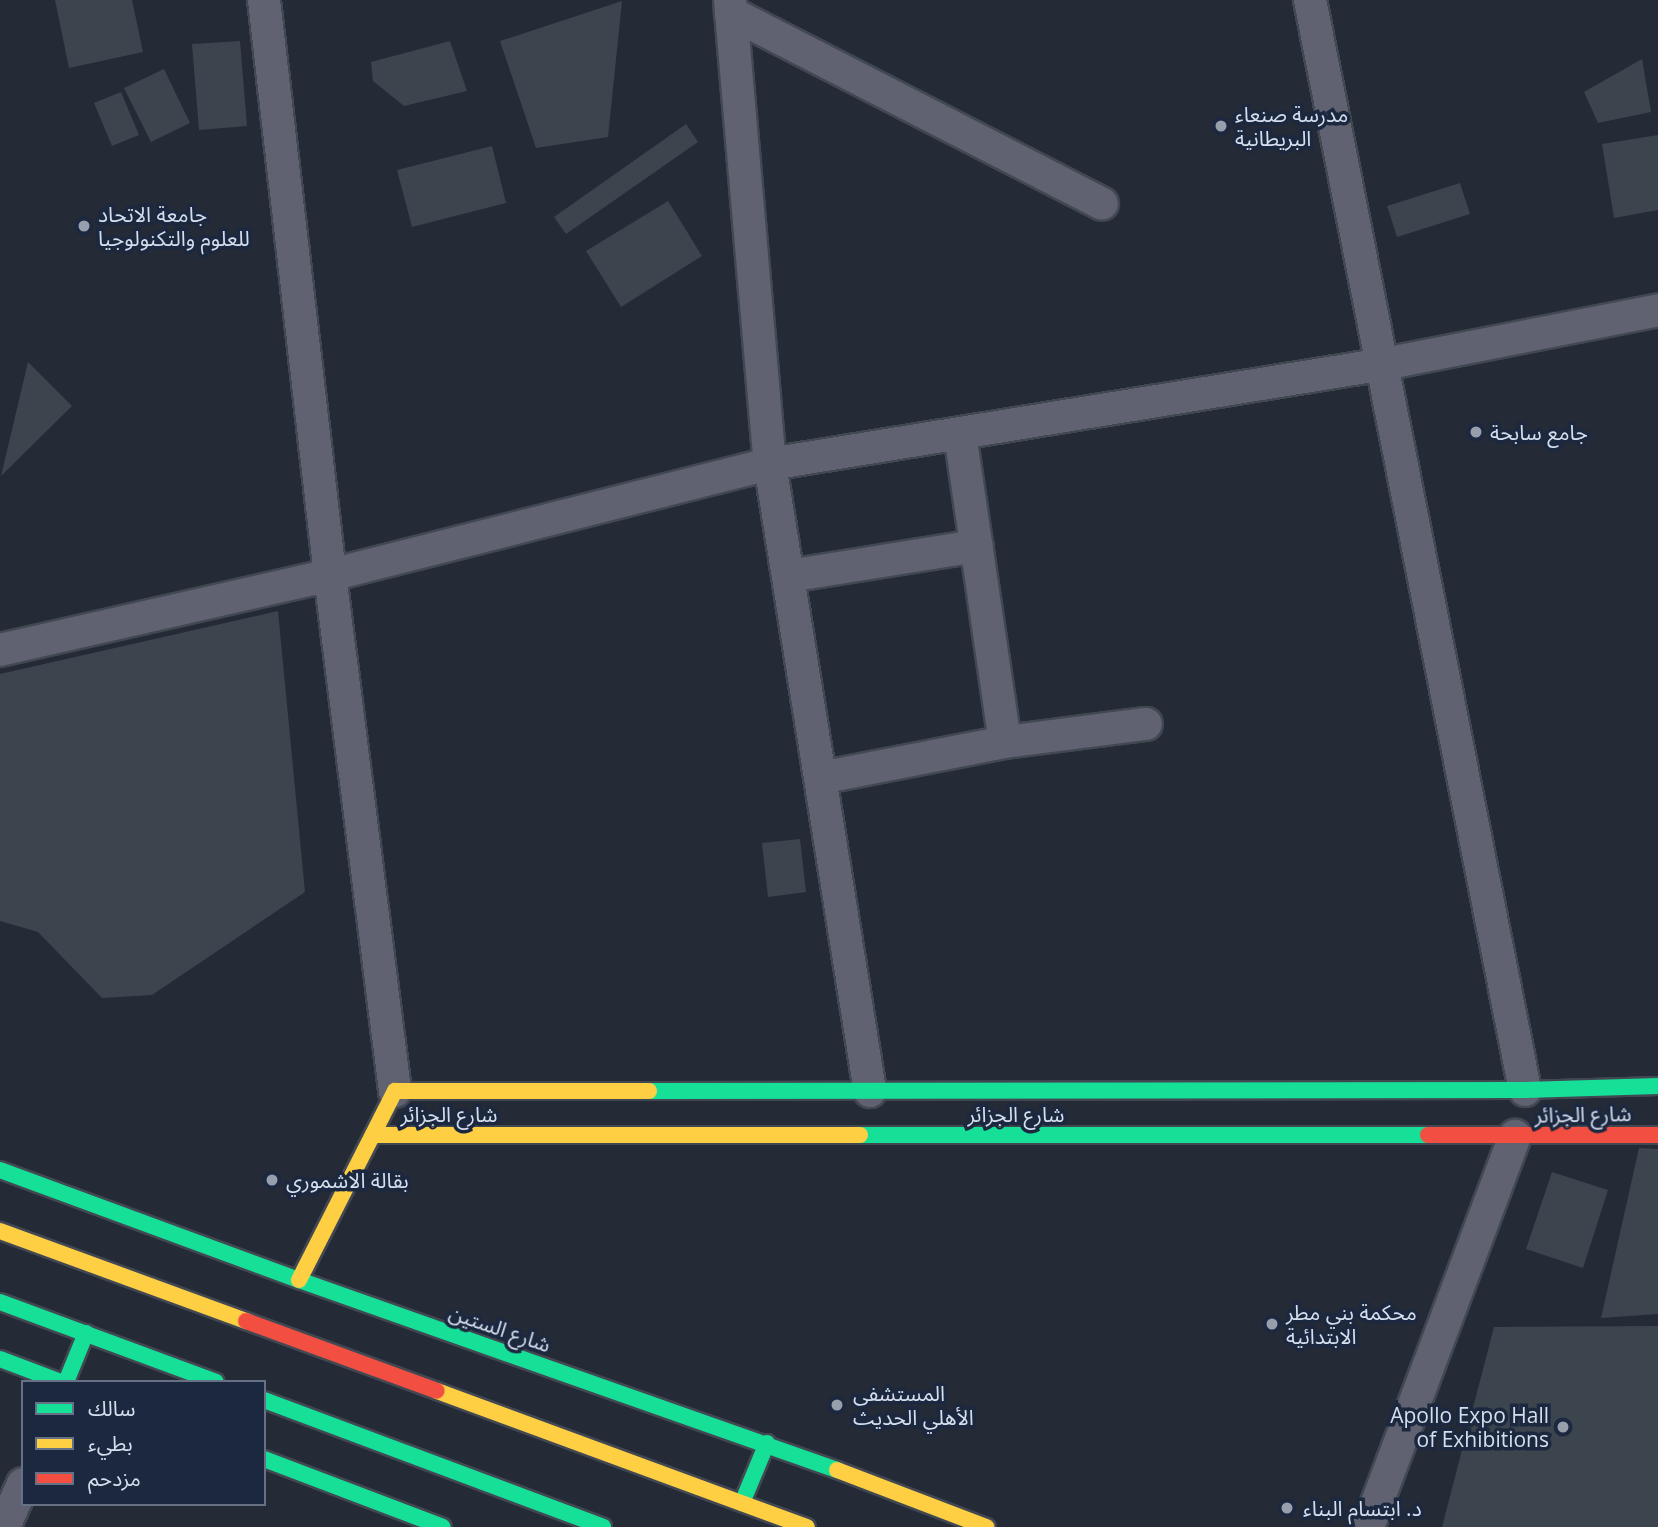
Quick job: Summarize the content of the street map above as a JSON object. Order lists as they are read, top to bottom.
{
  "streets": {
    "main road": ["شارع الجزائر", "شارع الستين"]
  },
  "places": [
    "مدرسة صنعاء البريطانية",
    "جامعة الاتحاد للعلوم والتكنولوجيا",
    "جامع سابحة",
    "بقالة الاشموري",
    "محكمة بني مطر الابتدائية",
    "المستشفى الأهلي الحديث",
    "Apollo Expo Hall of Exhibitions",
    "د. ابتسام البناء"
  ],
  "legend": ["سالك", "بطيء", "مزدحم"]
}
